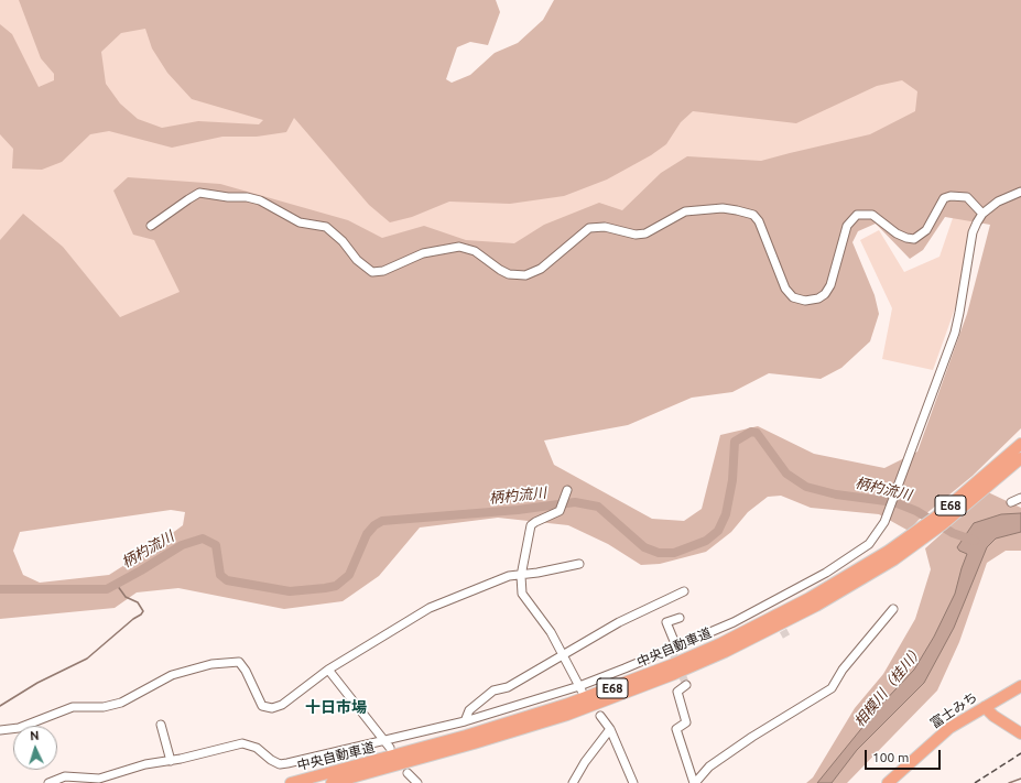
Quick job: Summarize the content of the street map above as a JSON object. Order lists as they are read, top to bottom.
{
  "streets": {
    "highway": ["E68", "中央自動車道", "富士みち"]
  },
  "districts": ["十日市場"],
  "water": ["柄杓流川", "相模川（桂川）"],
  "scale_bar": "100 m",
  "north": "top"
}
